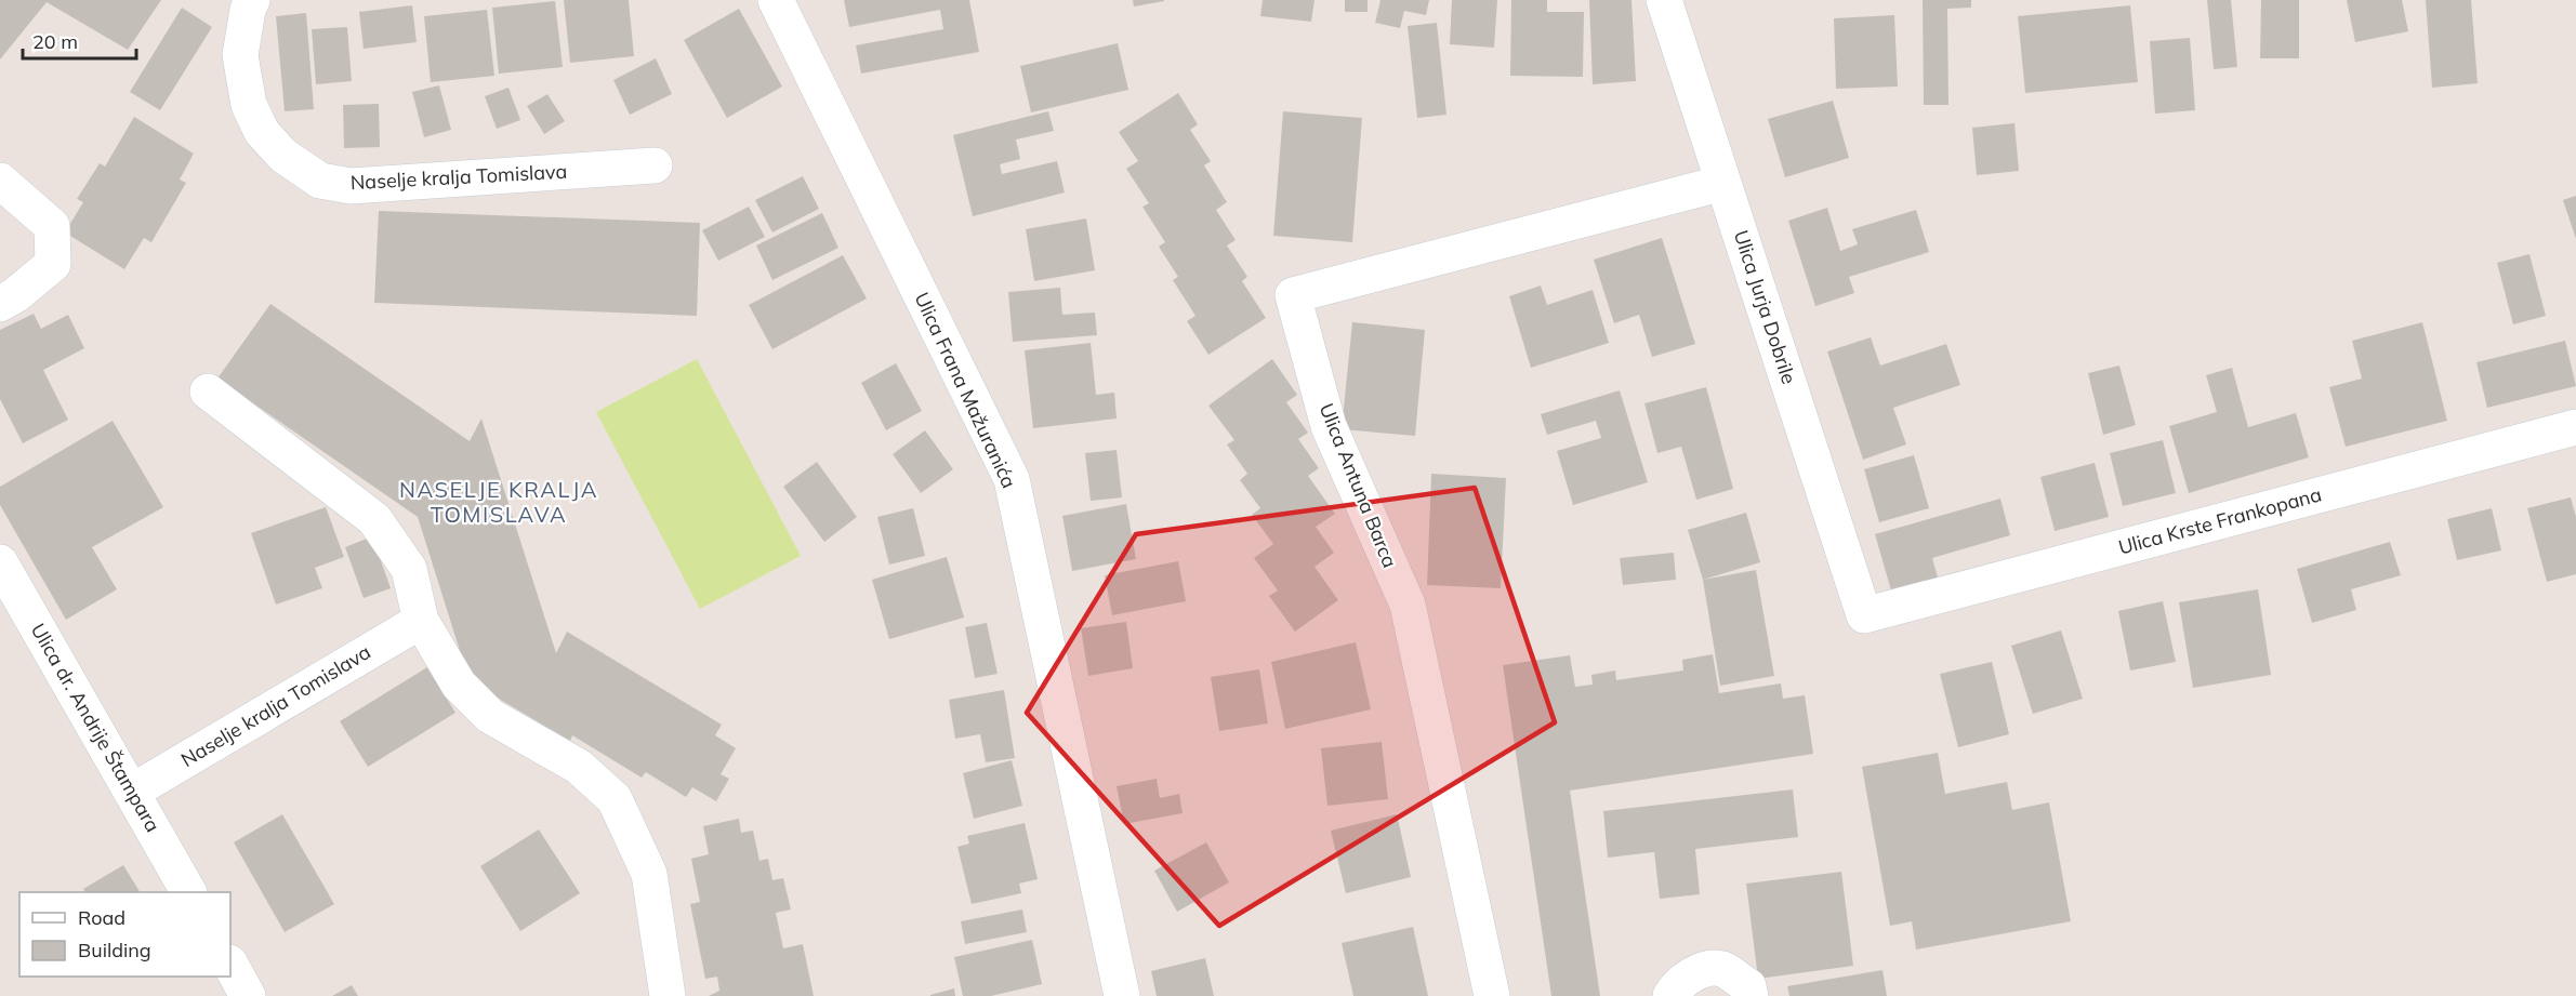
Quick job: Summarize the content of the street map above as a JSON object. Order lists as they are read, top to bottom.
{
  "streets": {
    "street": [
      "Naselje kralja Tomislava",
      "Ulica Jurja Dobrile",
      "Ulica Frana Mažuranića",
      "Ulica Antuna Barca",
      "Ulica Krste Frankopana",
      "Ulica dr. Andrije Štampara"
    ]
  },
  "crossings": [
    ["Naselje kralja Tomislava", "Ulica dr. Andrije Štampara"],
    ["Ulica Jurja Dobrile", "Ulica Antuna Barca"],
    ["Ulica Jurja Dobrile", "Ulica Krste Frankopana"]
  ],
  "districts": ["NASELJE KRALJA TOMISLAVA"],
  "legend": ["Road", "Building"],
  "scale_bar": "20 m"
}
